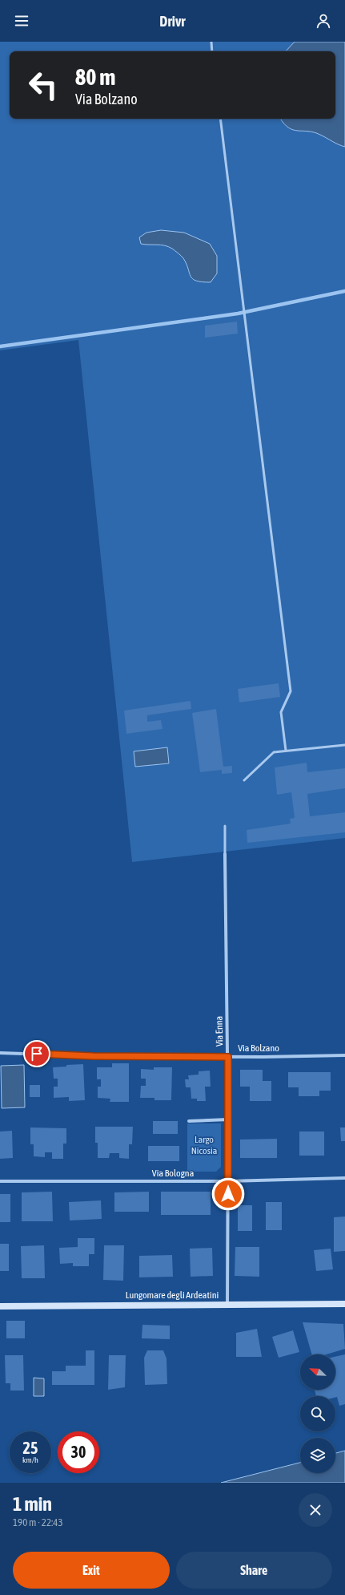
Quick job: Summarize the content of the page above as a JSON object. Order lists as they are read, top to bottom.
{
  "streets": {
    "main road": ["Lungomare degli Ardeatini"],
    "street": ["Via Enna", "Via Bolzano", "Via Bologna"]
  },
  "crossings": [
    ["Via Enna", "Via Bolzano"],
    ["Via Enna", "Via Bologna"],
    ["Via Enna", "Lungomare degli Ardeatini"]
  ],
  "parks": ["Largo Nicosia"],
  "north": "top left",
  "page": {
    "header": "Drivr",
    "turn": ["80 m", "Via Bolzano"],
    "speed": "25 km/h",
    "limit": "30",
    "heading": ["1 min", "190 m · 22:43"],
    "buttons": ["Exit", "Share"]
  }
}
